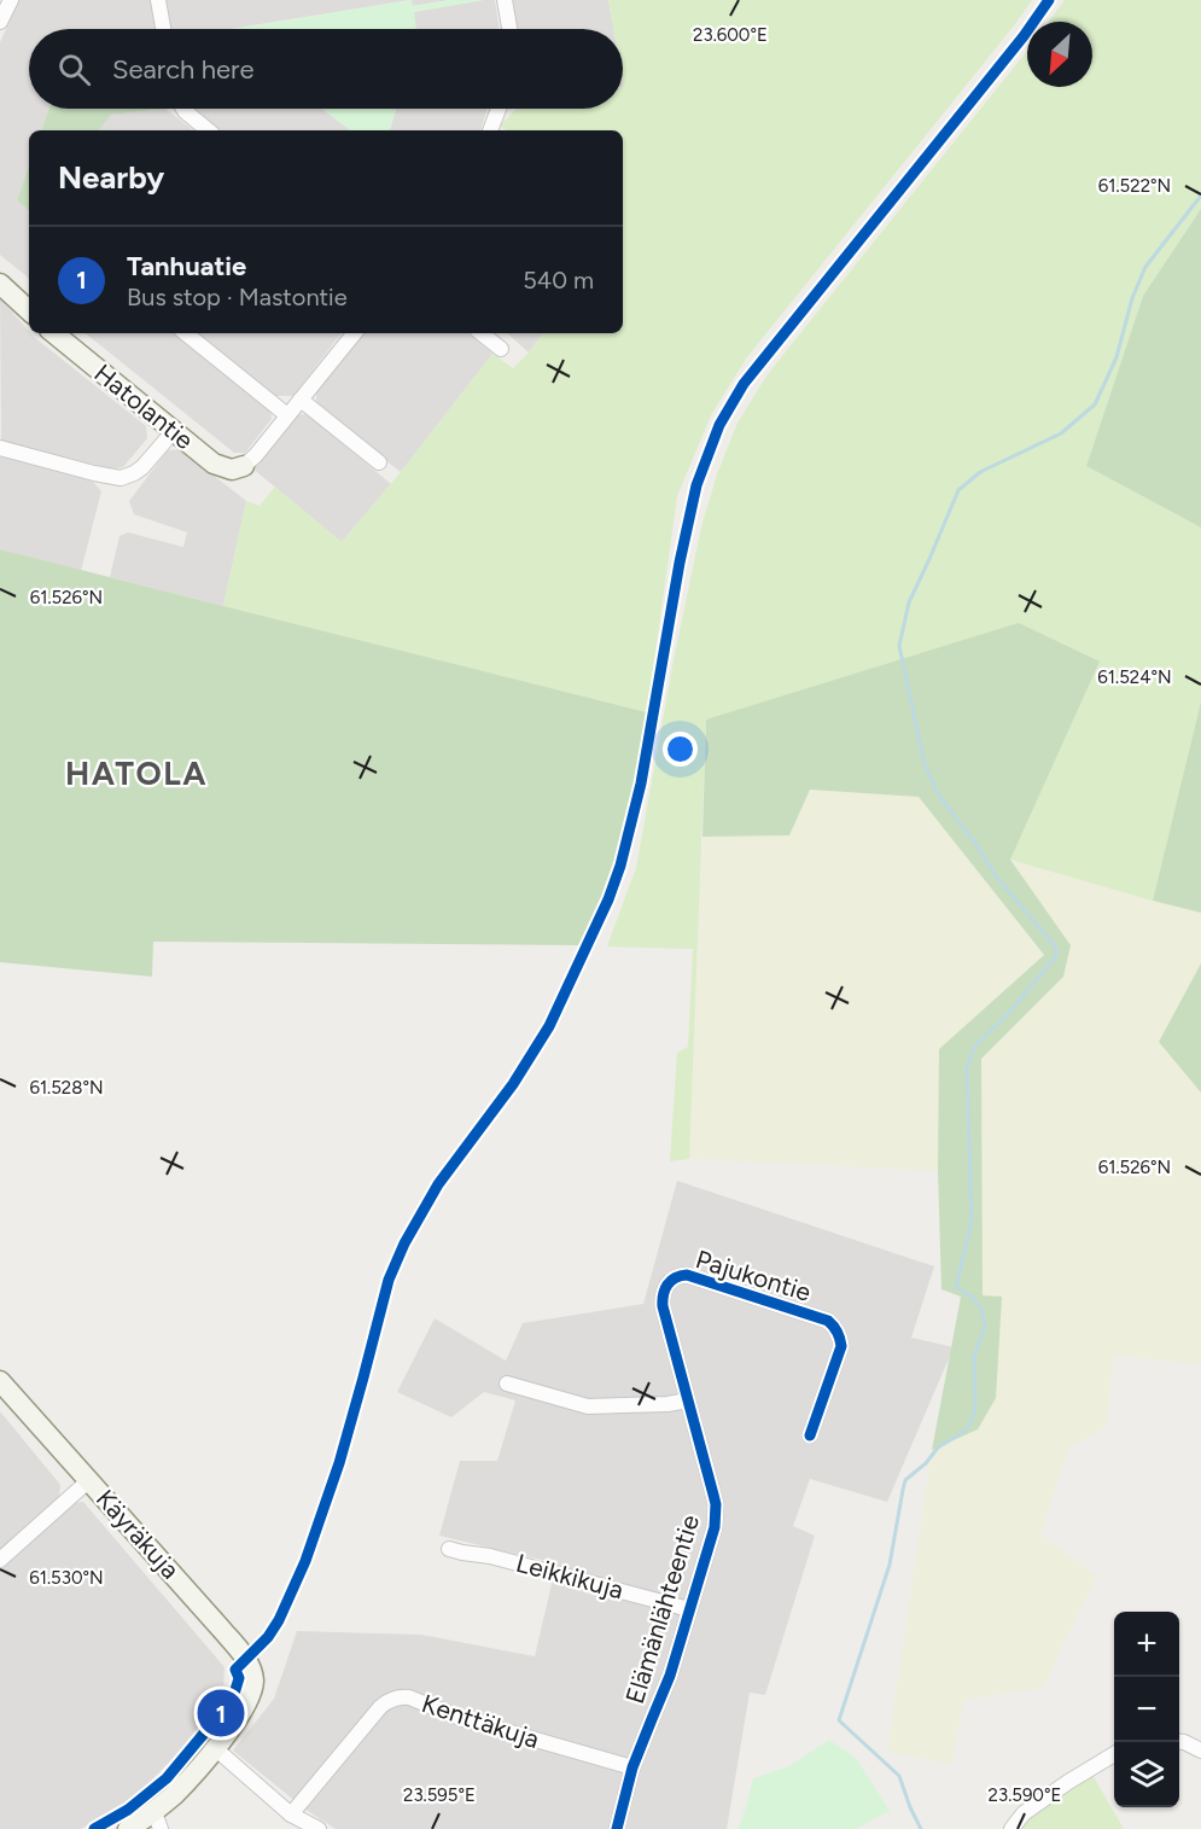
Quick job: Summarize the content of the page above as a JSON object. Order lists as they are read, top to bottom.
{
  "streets": {
    "street": [
      "Hatolantie",
      "Pajukontie",
      "Käyräkuja",
      "Leikkikuja",
      "Elämänlähteentie",
      "Kenttäkuja"
    ]
  },
  "crossings": [
    ["Pajukontie", "Elämänlähteentie"],
    ["Leikkikuja", "Elämänlähteentie"],
    ["Elämänlähteentie", "Kenttäkuja"]
  ],
  "districts": ["HATOLA"],
  "north": "bottom left",
  "page": {
    "search": "Search here",
    "heading": "Nearby",
    "list": [
      {
        "mark": "1",
        "name": "Tanhuatie",
        "note": "Bus stop · Mastontie",
        "value": "540 m"
      }
    ],
    "map_buttons": ["+", "−"],
    "pins": "1"
  },
  "coordinates": [
    "23.600°E",
    "61.522°N",
    "61.526°N",
    "61.524°N",
    "61.528°N",
    "61.530°N",
    "23.595°E",
    "23.590°E"
  ]
}
